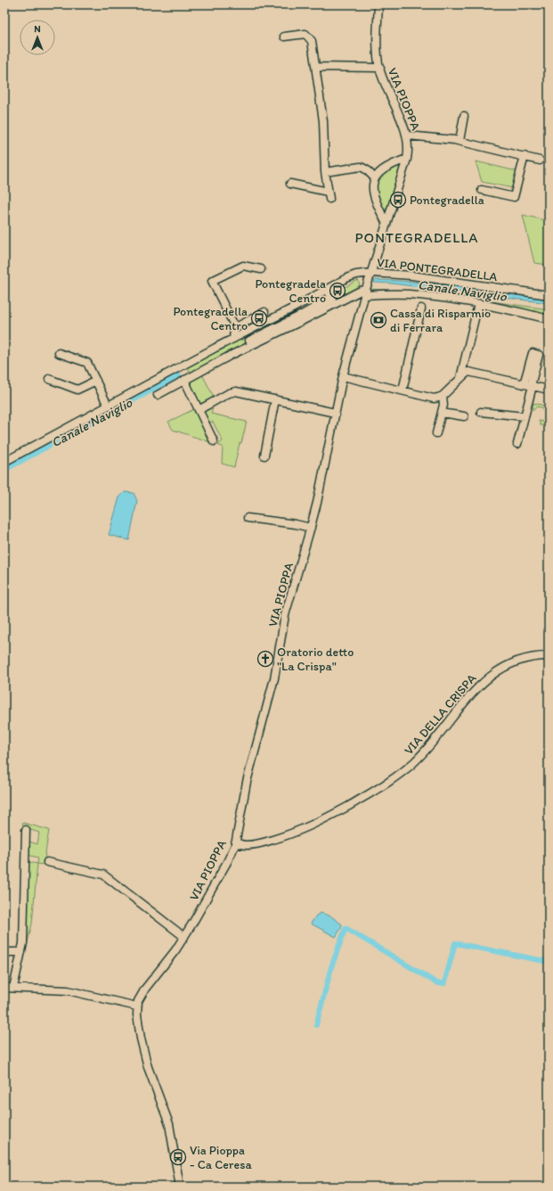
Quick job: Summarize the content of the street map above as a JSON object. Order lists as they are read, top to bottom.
{
  "streets": {
    "street": ["VIA PIOPPA", "VIA PONTEGRADELLA", "VIA DELLA CRISPA"]
  },
  "crossings": [
    ["VIA PIOPPA", "VIA PONTEGRADELLA"],
    ["VIA PIOPPA", "VIA DELLA CRISPA"]
  ],
  "districts": ["PONTEGRADELLA"],
  "water": ["Canale Naviglio"],
  "places": {
    "bus stop": [
      "Pontegradella",
      "Pontegradela Centro",
      "Pontegradella Centro",
      "Via Pioppa - Ca Ceresa"
    ],
    "bank": ["Cassa di Risparmio di Ferrara"],
    "church": ["Oratorio detto \"La Crispa\""]
  },
  "north": "top"
}
